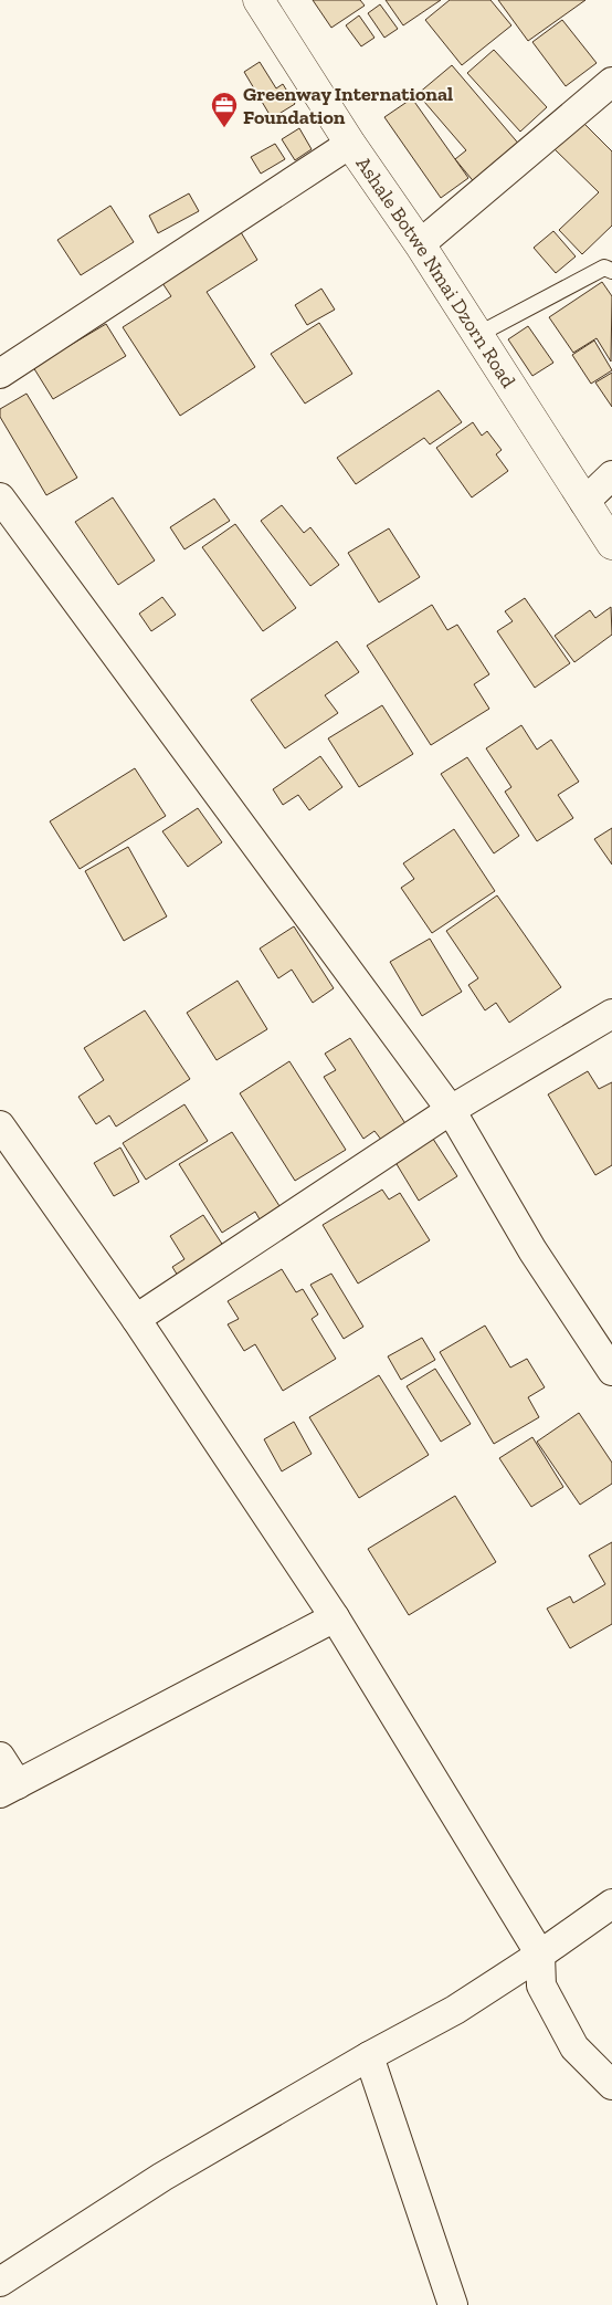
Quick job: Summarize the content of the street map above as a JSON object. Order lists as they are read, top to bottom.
{
  "streets": {
    "main road": ["Ashale Botwe Nmai Dzorn Road"]
  },
  "places": {
    "office": ["Greenway International Foundation"]
  }
}
